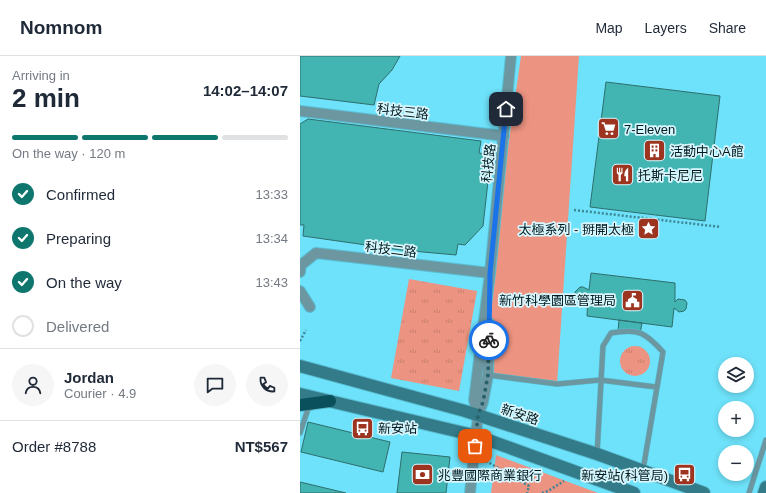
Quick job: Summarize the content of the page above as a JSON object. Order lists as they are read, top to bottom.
{
  "streets": {
    "street": [
      "科技三路",
      "科技路",
      "科技二路",
      "新安路"
    ]
  },
  "crossings": [
    ["科技三路", "科技路"],
    ["科技路", "科技二路"],
    ["科技路", "新安路"]
  ],
  "places": {
    "supermarket": ["7-Eleven"],
    "building": ["活動中心A館"],
    "restaurant": ["托斯卡尼尼"],
    "place": ["太極系列 - 掰開太極"],
    "public building": ["新竹科學園區管理局"],
    "bus stop": ["新安站", "新安站(科管局)"],
    "bank": ["兆豐國際商業銀行"]
  },
  "page": {
    "header": "Nomnom",
    "nav": ["Map", "Layers", "Share"],
    "heading": ["2 min", "Arriving in", "14:02–14:07"],
    "panel": [
      "Jordan",
      "Courier · 4.9",
      "Order #8788",
      "NT$567"
    ],
    "bar": "On the way · 120 m",
    "list": [
      ["Confirmed", "13:33"],
      ["Preparing", "13:34"],
      ["On the way", "13:43"],
      "Delivered"
    ],
    "map_buttons": ["+", "−"]
  }
}
